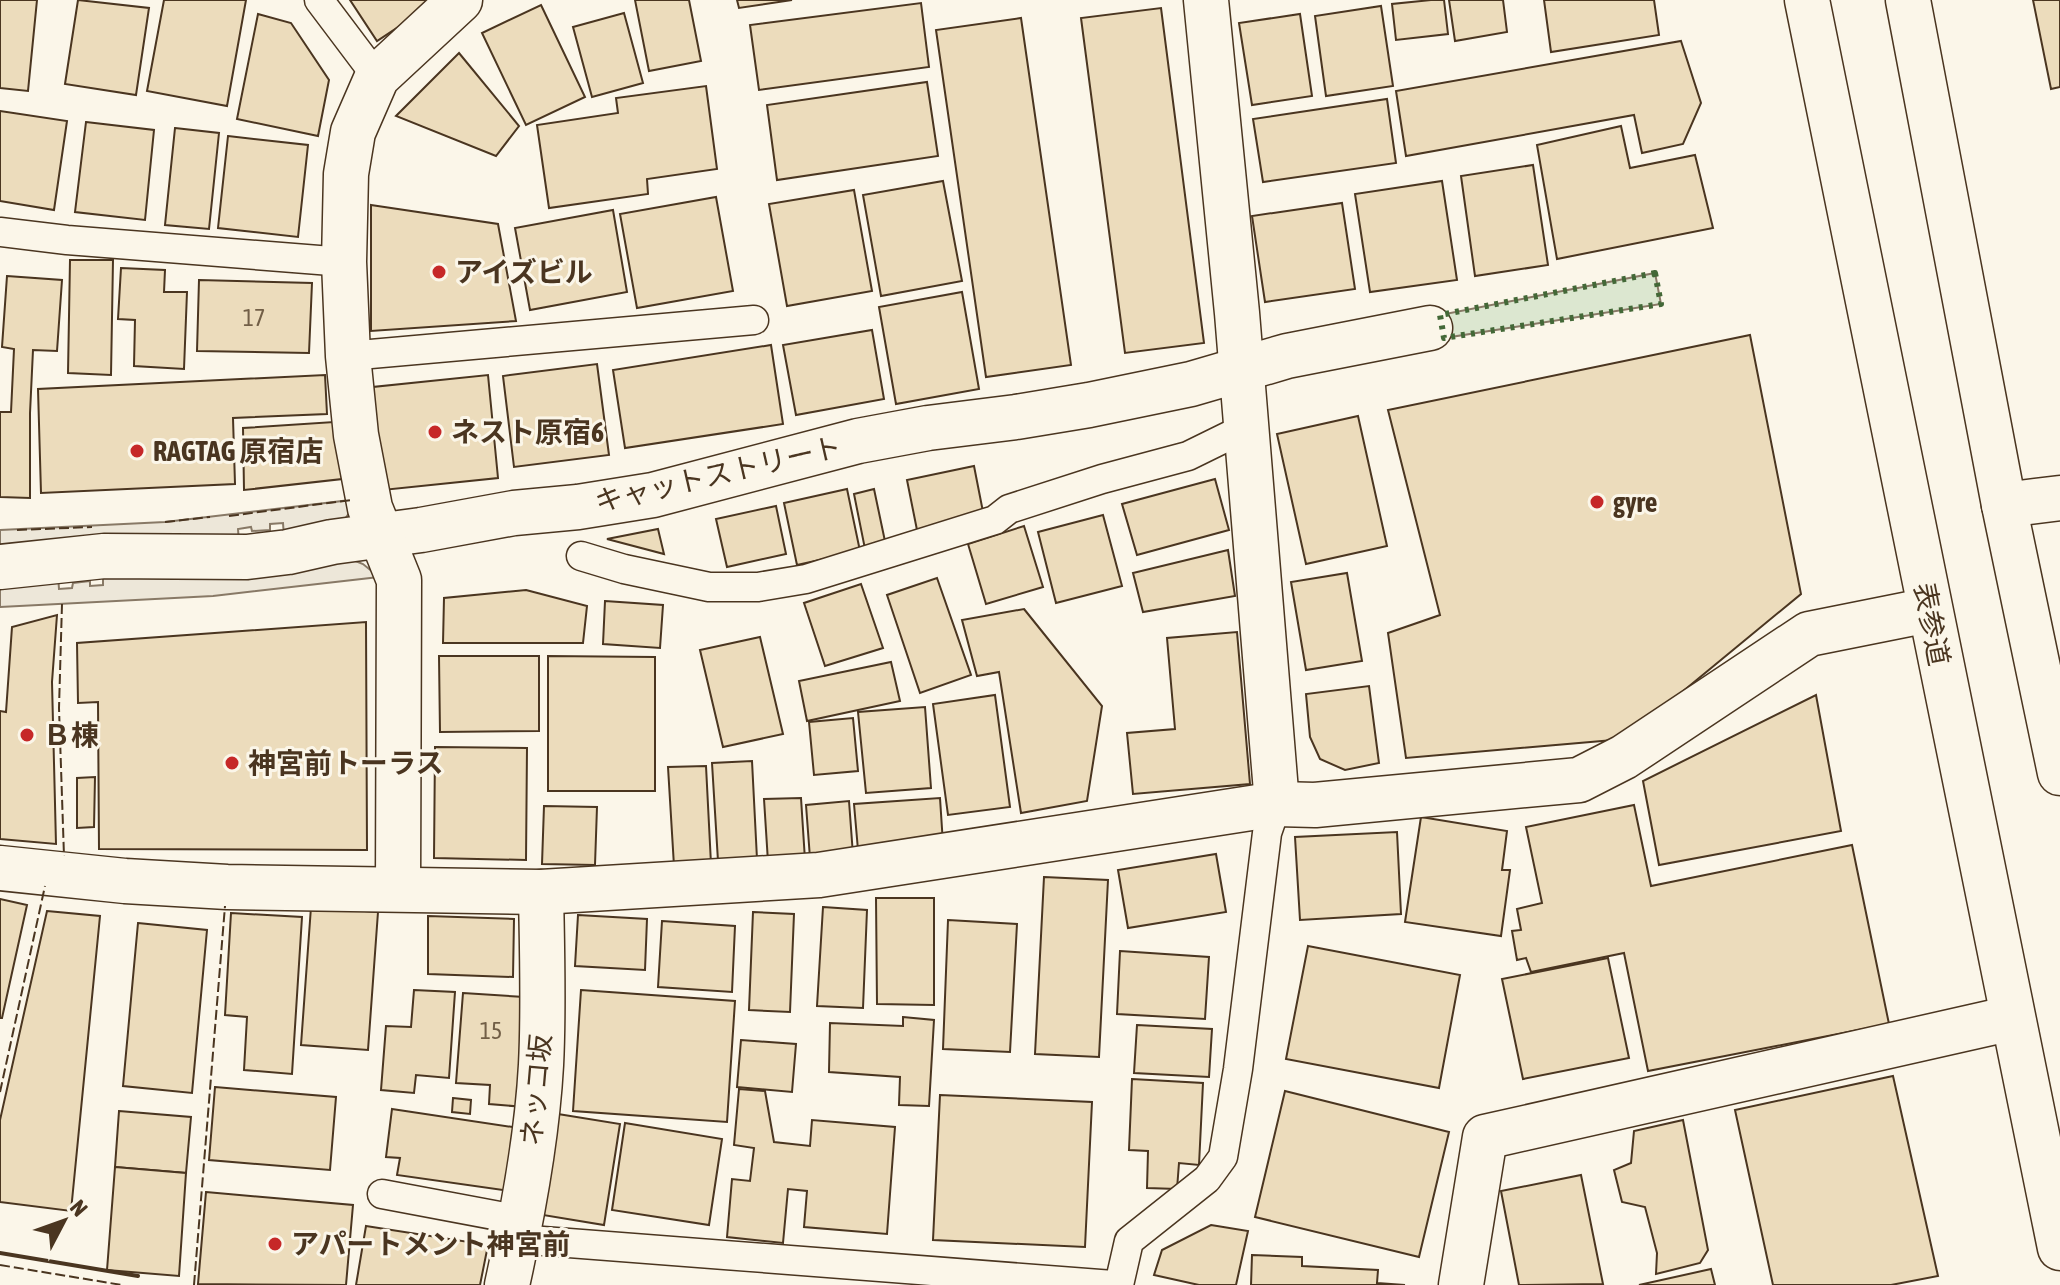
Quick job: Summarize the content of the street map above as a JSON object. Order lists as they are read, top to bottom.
{
  "streets": {
    "street": ["キャットストリート", "表参道", "ネッコ坂"]
  },
  "places": [
    "アイズビル",
    "ネスト原宿6",
    "RAGTAG 原宿店",
    "gyre",
    "Ｂ棟",
    "神宮前トーラス",
    "アパートメント神宮前"
  ],
  "house_numbers": ["17", "15"],
  "north": "top right"
}
